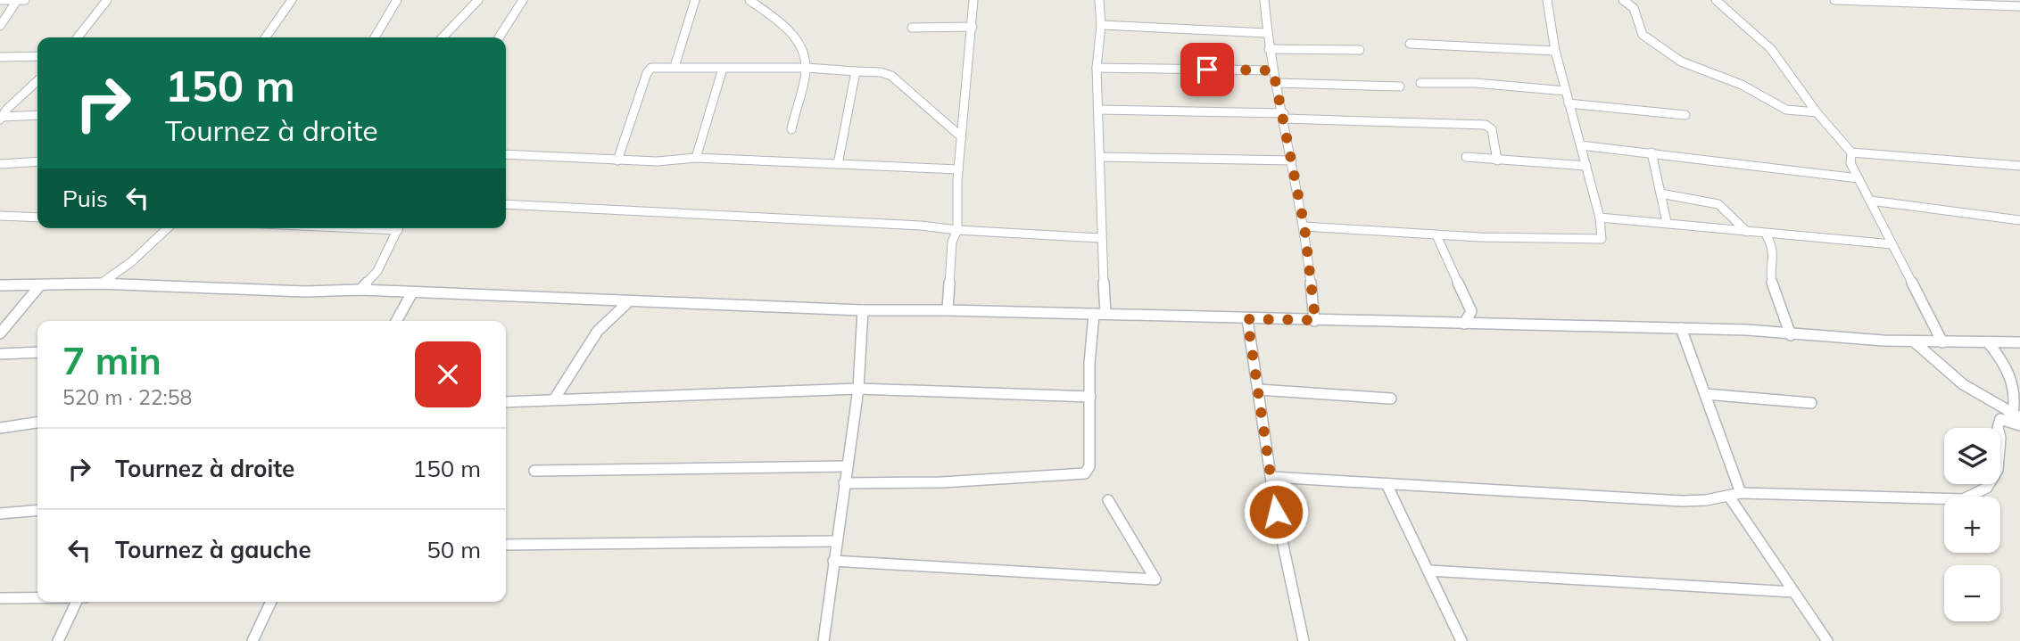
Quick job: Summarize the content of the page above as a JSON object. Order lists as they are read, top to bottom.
{
  "page": {
    "turn": ["150 m", "Tournez à droite"],
    "then": "Puis",
    "heading": ["7 min", "520 m · 22:58"],
    "list": [
      {
        "name": "Tournez à droite",
        "value": "150 m"
      },
      {
        "name": "Tournez à gauche",
        "value": "50 m"
      }
    ],
    "map_buttons": ["+", "−"]
  }
}
